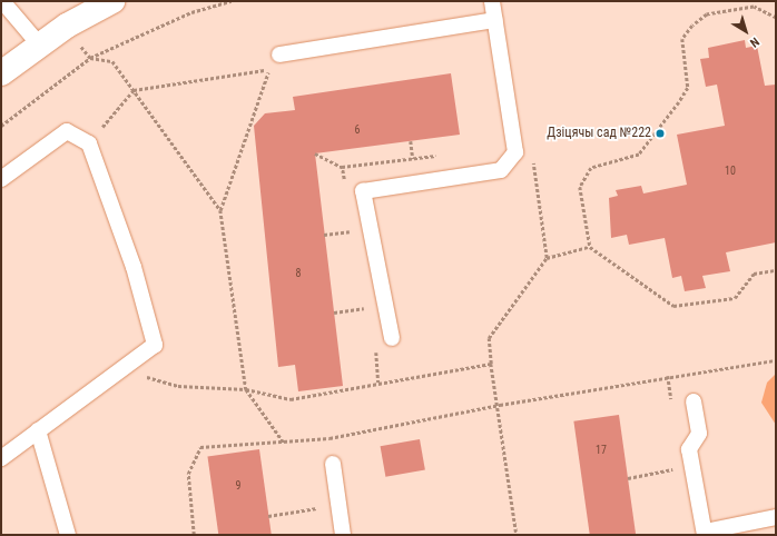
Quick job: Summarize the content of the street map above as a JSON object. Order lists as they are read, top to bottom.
{
  "places": ["Дзіцячы сад №222"],
  "house_numbers": [
    "6",
    "10",
    "8",
    "17",
    "9"
  ],
  "north": "bottom right"
}
